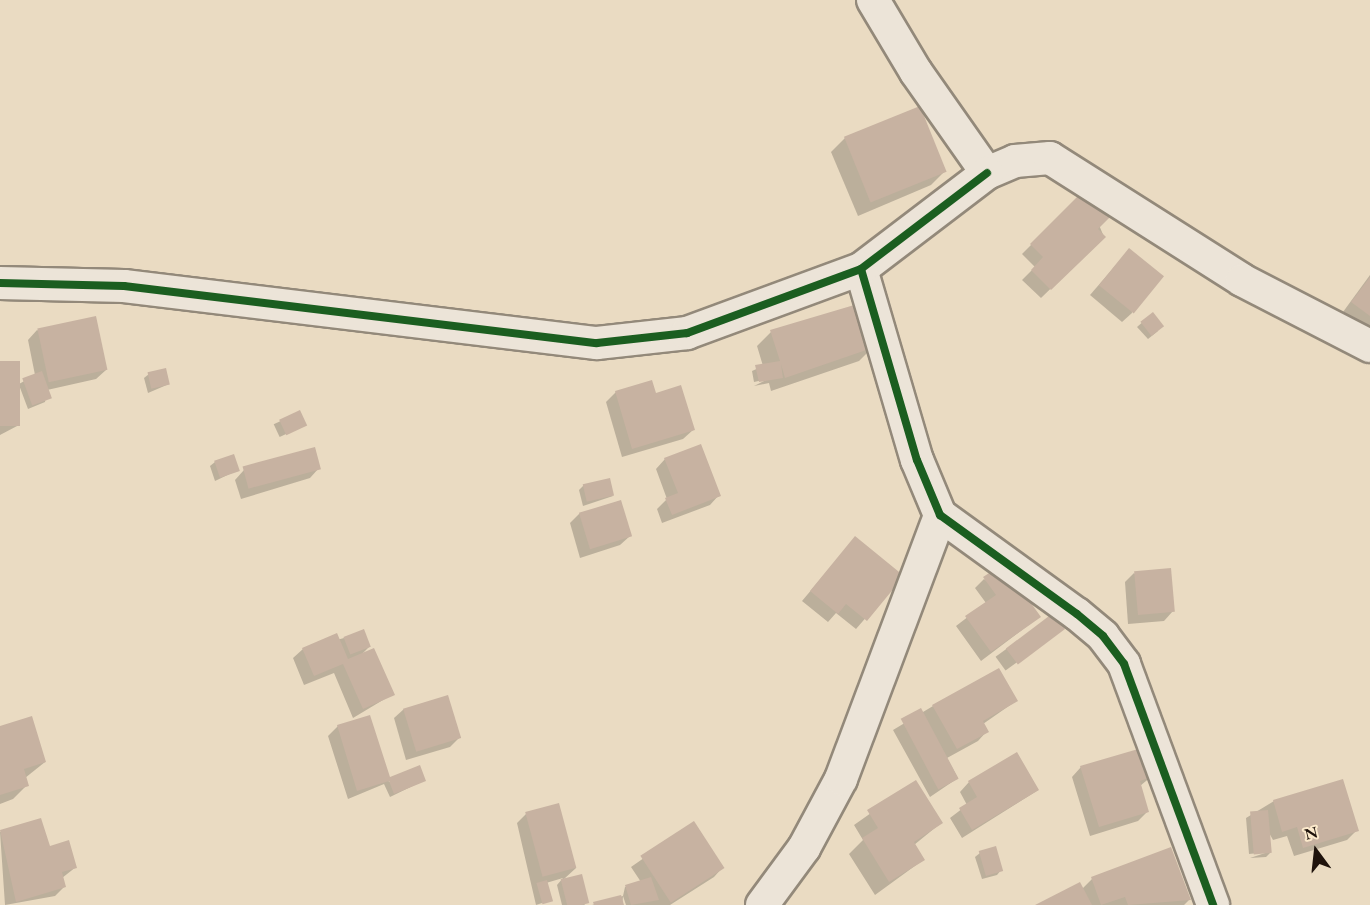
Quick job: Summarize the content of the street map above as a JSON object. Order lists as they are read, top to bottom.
{
  "north": "top"
}
